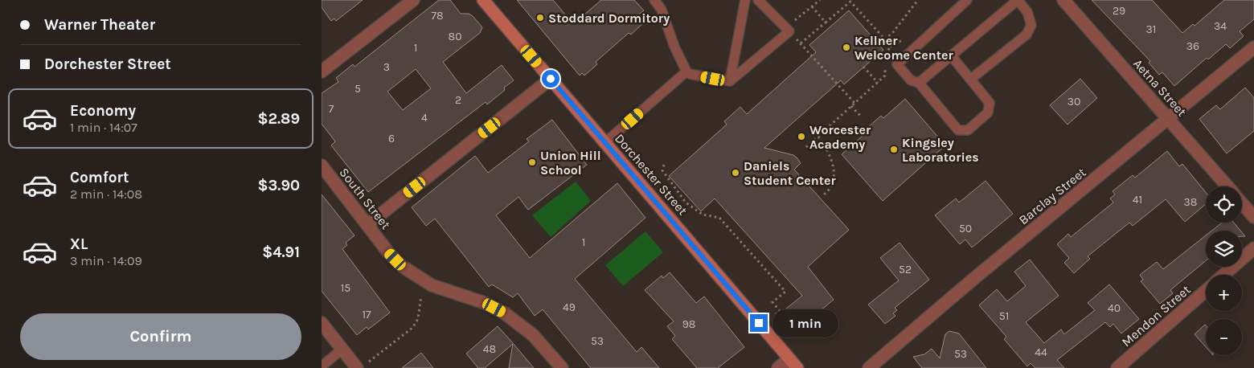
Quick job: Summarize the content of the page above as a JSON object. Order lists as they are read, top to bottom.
{
  "streets": {
    "street": [
      "Aetna Street",
      "Dorchester Street",
      "Barclay Street",
      "South Street",
      "Mendon Street"
    ]
  },
  "crossings": [
    ["Aetna Street", "Barclay Street"]
  ],
  "places": [
    "Stoddard Dormitory",
    "Kellner Welcome Center",
    "Worcester Academy",
    "Kingsley Laboratories",
    "Union Hill School",
    "Daniels Student Center"
  ],
  "house_numbers": [
    "29",
    "78",
    "34",
    "31",
    "80",
    "36",
    "1",
    "3",
    "5",
    "2",
    "30",
    "7",
    "4",
    "6",
    "41",
    "38",
    "50",
    "1",
    "52",
    "15",
    "49",
    "40",
    "17",
    "51",
    "98",
    "53",
    "48",
    "44",
    "53"
  ],
  "page": {
    "banner": ["Warner Theater", "Dorchester Street"],
    "list": [
      {
        "name": "Economy",
        "note": "1 min · 14:07",
        "value": "$2.89"
      },
      {
        "name": "Comfort",
        "note": "2 min · 14:08",
        "value": "$3.90"
      },
      {
        "name": "XL",
        "note": "3 min · 14:09",
        "value": "$4.91"
      }
    ],
    "map_buttons": ["+", "−"],
    "buttons": "Confirm",
    "bubble": "1 min"
  }
}
